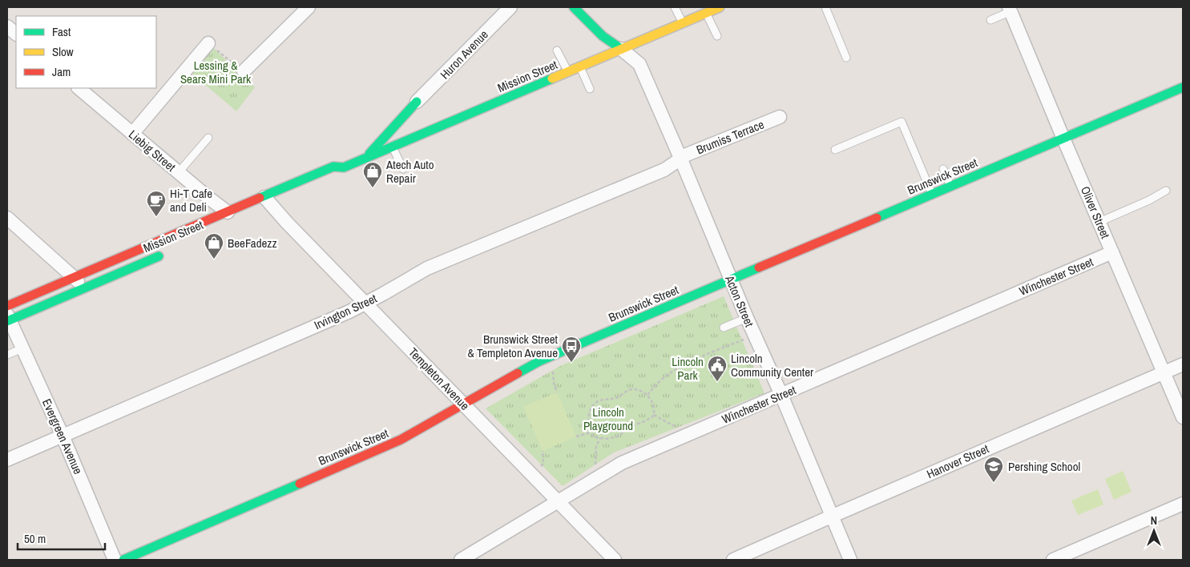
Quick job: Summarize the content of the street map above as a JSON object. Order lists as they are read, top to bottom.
{
  "streets": {
    "street": [
      "Huron Avenue",
      "Mission Street",
      "Brumiss Terrace",
      "Liebig Street",
      "Brunswick Street",
      "Oliver Street",
      "Winchester Street",
      "Acton Street",
      "Irvington Street",
      "Templeton Avenue",
      "Evergreen Avenue",
      "Hanover Street"
    ]
  },
  "crossings": [
    ["Mission Street", "Liebig Street"],
    ["Mission Street", "Acton Street"],
    ["Mission Street", "Templeton Avenue"],
    ["Mission Street", "Evergreen Avenue"],
    ["Brumiss Terrace", "Acton Street"],
    ["Brumiss Terrace", "Irvington Street"],
    ["Brunswick Street", "Oliver Street"],
    ["Brunswick Street", "Acton Street"],
    ["Brunswick Street", "Templeton Avenue"],
    ["Oliver Street", "Winchester Street"],
    ["Oliver Street", "Hanover Street"],
    ["Winchester Street", "Acton Street"],
    ["Winchester Street", "Templeton Avenue"],
    ["Acton Street", "Irvington Street"],
    ["Acton Street", "Hanover Street"],
    ["Irvington Street", "Templeton Avenue"],
    ["Irvington Street", "Evergreen Avenue"]
  ],
  "parks": ["Lessing & Sears Mini Park", "Lincoln Park", "Lincoln Playground"],
  "places": {
    "shop": ["Atech Auto Repair", "BeeFadezz"],
    "cafe": ["Hi-T Cafe and Deli"],
    "bus stop": ["Brunswick Street & Templeton Avenue"],
    "public building": ["Lincoln Community Center"],
    "school or university": ["Pershing School"]
  },
  "legend": ["Fast", "Slow", "Jam"],
  "scale_bar": "50 m",
  "north": "top"
}
